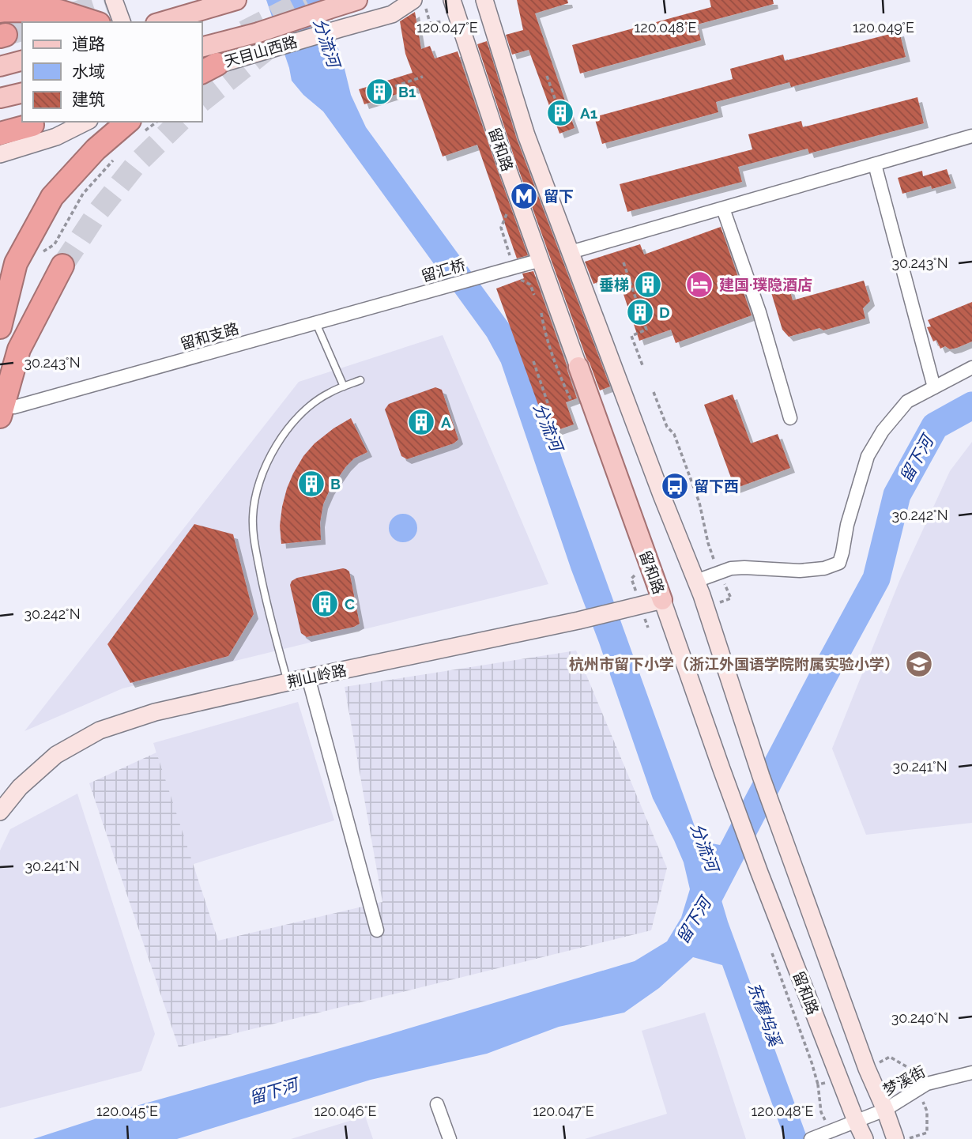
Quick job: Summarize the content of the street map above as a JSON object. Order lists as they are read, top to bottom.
{
  "streets": {
    "main road": ["天目山西路", "留和路", "荆山岭路"],
    "street": ["留汇桥", "留和支路", "梦溪街"]
  },
  "crossings": [
    ["留和路", "荆山岭路"],
    ["留和路", "梦溪街"],
    ["留汇桥", "留和支路"]
  ],
  "water": ["分流河", "留下河", "东穆坞溪"],
  "places": {
    "building": [
      "B1",
      "A1",
      "垂梯",
      "D",
      "A",
      "B",
      "C"
    ],
    "metro station": ["留下"],
    "hotel": ["建国·璞隐酒店"],
    "bus stop": ["留下西"],
    "school or university": ["杭州市留下小学（浙江外国语学院附属实验小学）"]
  },
  "legend": ["道路", "水域", "建筑"],
  "coordinates": [
    "120.047°E",
    "120.048°E",
    "120.049°E",
    "30.243°N",
    "30.242°N",
    "30.241°N",
    "30.240°N",
    "120.045°E",
    "120.046°E"
  ]
}
